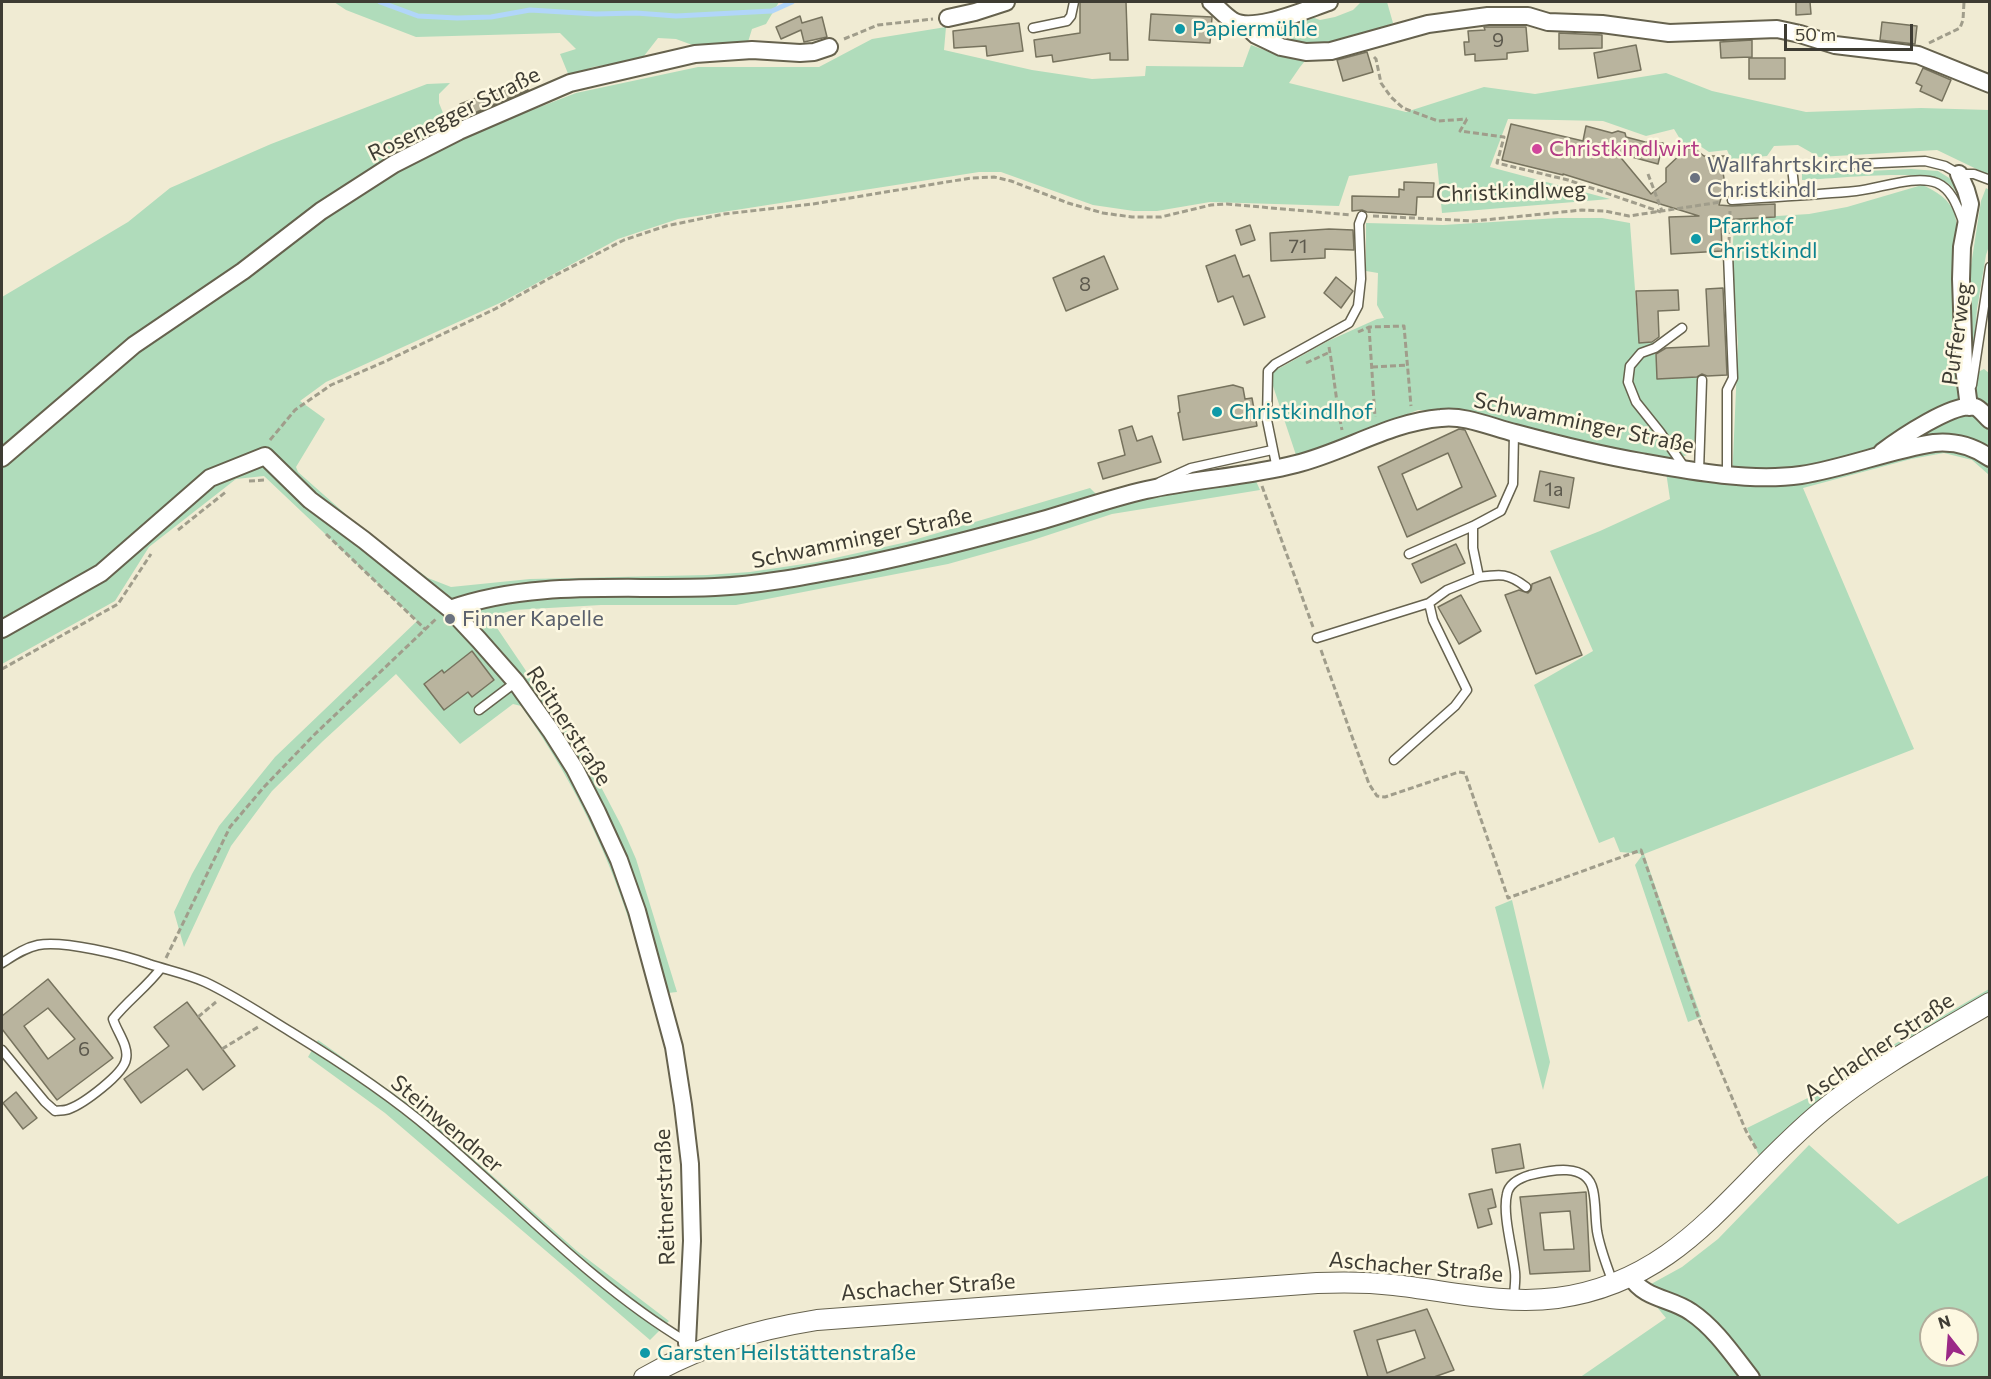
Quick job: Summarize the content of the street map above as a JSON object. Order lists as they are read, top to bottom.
{
  "streets": {
    "street": [
      "Rosenegger Straße",
      "Schwamminger Straße",
      "Reitnerstraße",
      "Aschacher Straße"
    ],
    "lane": ["Pufferweg", "Steinwendner"],
    "path": ["Christkindlweg"]
  },
  "crossings": [
    ["Christkindlweg", "Reitnerstraße"],
    ["Schwamminger Straße", "Reitnerstraße"],
    ["Reitnerstraße", "Aschacher Straße"],
    ["Reitnerstraße", "Steinwendner"],
    ["Aschacher Straße", "Steinwendner"]
  ],
  "places": [
    "Papiermühle",
    "Christkindlwirt",
    "Wallfahrtskirche Christkindl",
    "Pfarrhof Christkindl",
    "Christkindlhof",
    "Finner Kapelle",
    "Garsten Heilstättenstraße"
  ],
  "house_numbers": [
    "9",
    "71",
    "8",
    "1a",
    "6"
  ],
  "scale_bar": "50 m",
  "north": "top"
}
